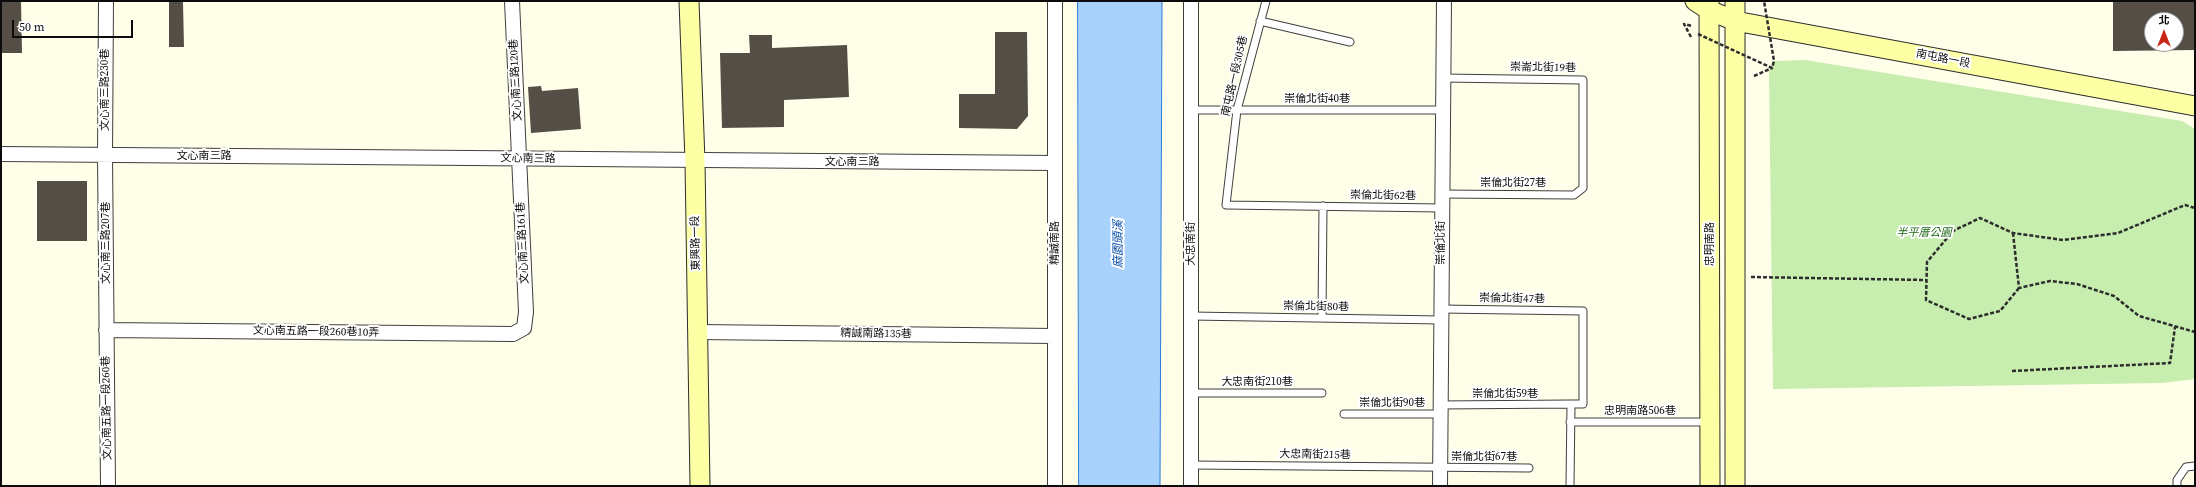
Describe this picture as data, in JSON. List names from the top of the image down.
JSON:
{
  "streets": {
    "main road": ["南屯路一段", "東興路一段", "忠明南路"],
    "street": [
      "文心南三路120巷",
      "文心南三路230巷",
      "文心南三路",
      "文心南三路207巷",
      "文心南三路161巷",
      "精誠南路",
      "崇倫北街",
      "大忠南街",
      "文心南五路一段260巷10弄",
      "精誠南路135巷",
      "文心南五路一段260巷"
    ],
    "lane": [
      "崇崙北街19巷",
      "南屯路一段305巷",
      "崇倫北街40巷",
      "崇倫北街27巷",
      "崇倫北街62巷",
      "崇倫北街47巷",
      "崇倫北街80巷",
      "大忠南街210巷",
      "崇倫北街59巷",
      "崇倫北街90巷",
      "忠明南路506巷",
      "大忠南街215巷",
      "崇倫北街67巷"
    ]
  },
  "crossings": [
    ["南屯路一段", "忠明南路"],
    ["崇崙北街19巷", "崇倫北街27巷"],
    ["崇崙北街19巷", "崇倫北街"],
    ["南屯路一段305巷", "崇倫北街40巷"],
    ["南屯路一段305巷", "崇倫北街62巷"],
    ["文心南三路120巷", "文心南三路"],
    ["文心南三路120巷", "文心南三路161巷"],
    ["文心南三路230巷", "文心南三路"],
    ["文心南三路230巷", "文心南三路207巷"],
    ["崇倫北街40巷", "崇倫北街"],
    ["崇倫北街40巷", "大忠南街"],
    ["文心南三路", "文心南三路207巷"],
    ["文心南三路", "文心南三路161巷"],
    ["文心南三路", "東興路一段"],
    ["文心南三路", "精誠南路"],
    ["崇倫北街27巷", "崇倫北街"],
    ["崇倫北街62巷", "崇倫北街"],
    ["文心南三路207巷", "文心南五路一段260巷10弄"],
    ["文心南三路207巷", "文心南五路一段260巷"],
    ["文心南三路161巷", "文心南五路一段260巷10弄"],
    ["東興路一段", "精誠南路135巷"],
    ["精誠南路", "精誠南路135巷"],
    ["崇倫北街", "崇倫北街47巷"],
    ["崇倫北街", "崇倫北街80巷"],
    ["崇倫北街", "崇倫北街59巷"],
    ["崇倫北街", "崇倫北街90巷"],
    ["崇倫北街", "大忠南街215巷"],
    ["崇倫北街", "崇倫北街67巷"],
    ["大忠南街", "崇倫北街80巷"],
    ["大忠南街", "大忠南街210巷"],
    ["大忠南街", "大忠南街215巷"],
    ["忠明南路", "忠明南路506巷"],
    ["崇倫北街47巷", "崇倫北街80巷"],
    ["崇倫北街47巷", "崇倫北街59巷"],
    ["文心南五路一段260巷10弄", "文心南五路一段260巷"],
    ["崇倫北街59巷", "崇倫北街90巷"],
    ["大忠南街215巷", "崇倫北街67巷"]
  ],
  "water": ["麻園頭溪"],
  "parks": ["半平厝公園"],
  "scale_bar": "50 m",
  "north": "top"
}
